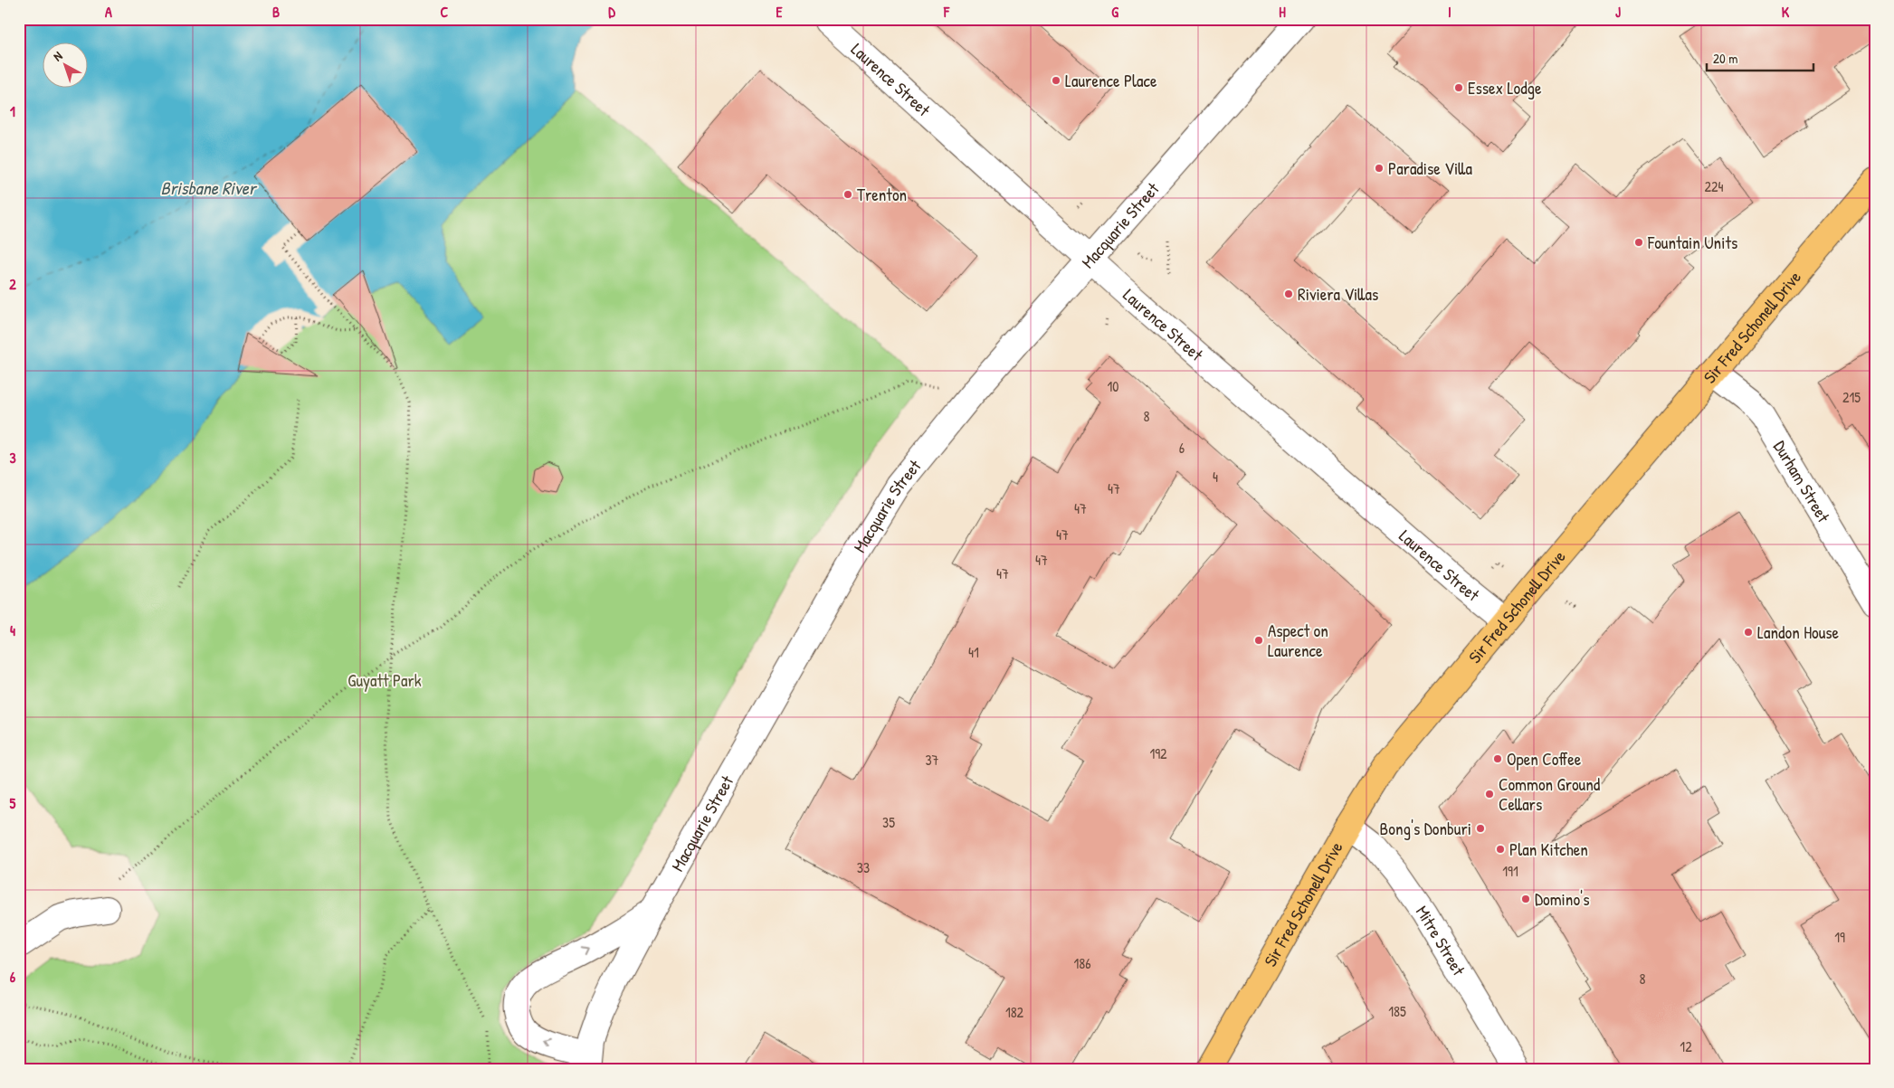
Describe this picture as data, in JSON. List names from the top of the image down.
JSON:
{
  "streets": {
    "main road": ["Sir Fred Schonell Drive"],
    "street": [
      "Laurence Street",
      "Macquarie Street",
      "Durham Street",
      "Mitre Street"
    ]
  },
  "crossings": [
    ["Laurence Street", "Macquarie Street"],
    ["Laurence Street", "Sir Fred Schonell Drive"],
    ["Sir Fred Schonell Drive", "Durham Street"],
    ["Sir Fred Schonell Drive", "Mitre Street"]
  ],
  "water": ["Brisbane River"],
  "parks": ["Guyatt Park"],
  "places": [
    "Laurence Place",
    "Essex Lodge",
    "Paradise Villa",
    "Trenton",
    "Fountain Units",
    "Riviera Villas",
    "Landon House",
    "Aspect on Laurence",
    "Open Coffee",
    "Common Ground Cellars",
    "Bong's Donburi",
    "Plan Kitchen",
    "Domino's"
  ],
  "house_numbers": [
    "224",
    "10",
    "215",
    "8",
    "6",
    "4",
    "47",
    "47",
    "47",
    "47",
    "47",
    "41",
    "192",
    "37",
    "35",
    "33",
    "191",
    "19",
    "186",
    "8",
    "185",
    "182",
    "12"
  ],
  "scale_bar": "20 m",
  "north": "top left",
  "grid": {
    "columns": [
      "A",
      "B",
      "C",
      "D",
      "E",
      "F",
      "G",
      "H",
      "I",
      "J",
      "K"
    ],
    "rows": [
      "1",
      "2",
      "3",
      "4",
      "5",
      "6"
    ]
  }
}
